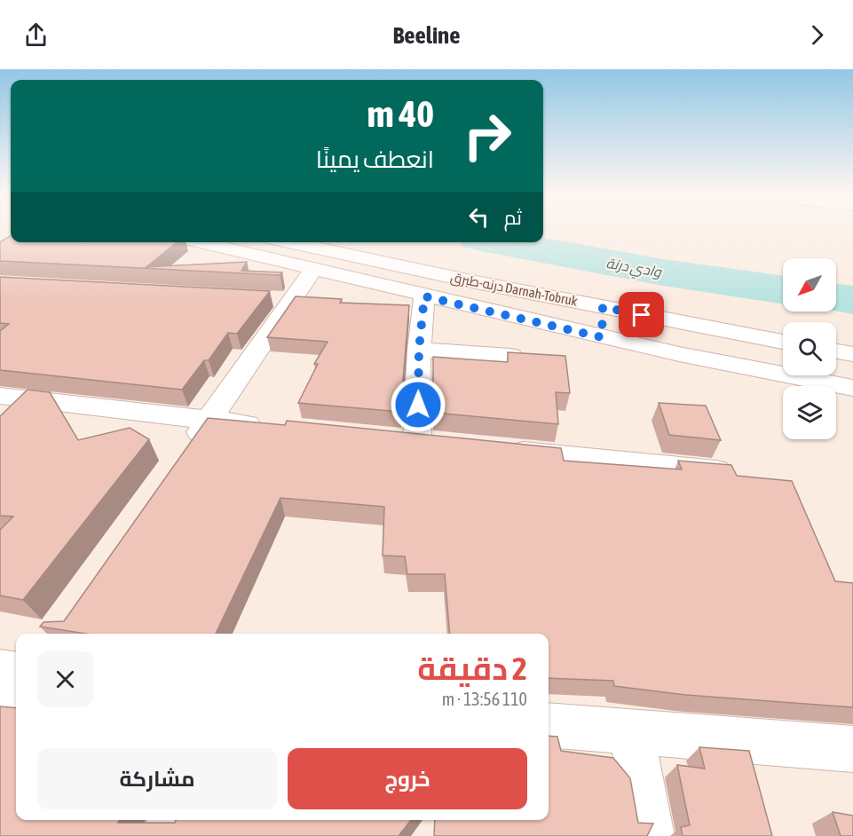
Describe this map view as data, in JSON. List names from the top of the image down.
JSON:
{
  "streets": {
    "street": ["درنه-طبرق Darnah-Tobruk"]
  },
  "water": ["وادي درنة"],
  "north": "bottom left",
  "page": {
    "header": "Beeline",
    "turn": ["40 m", "انعطف يمينًا"],
    "then": "ثم",
    "heading": ["2 دقيقة", "110 m · 13:56"],
    "buttons": ["خروج", "مشاركة"]
  }
}
